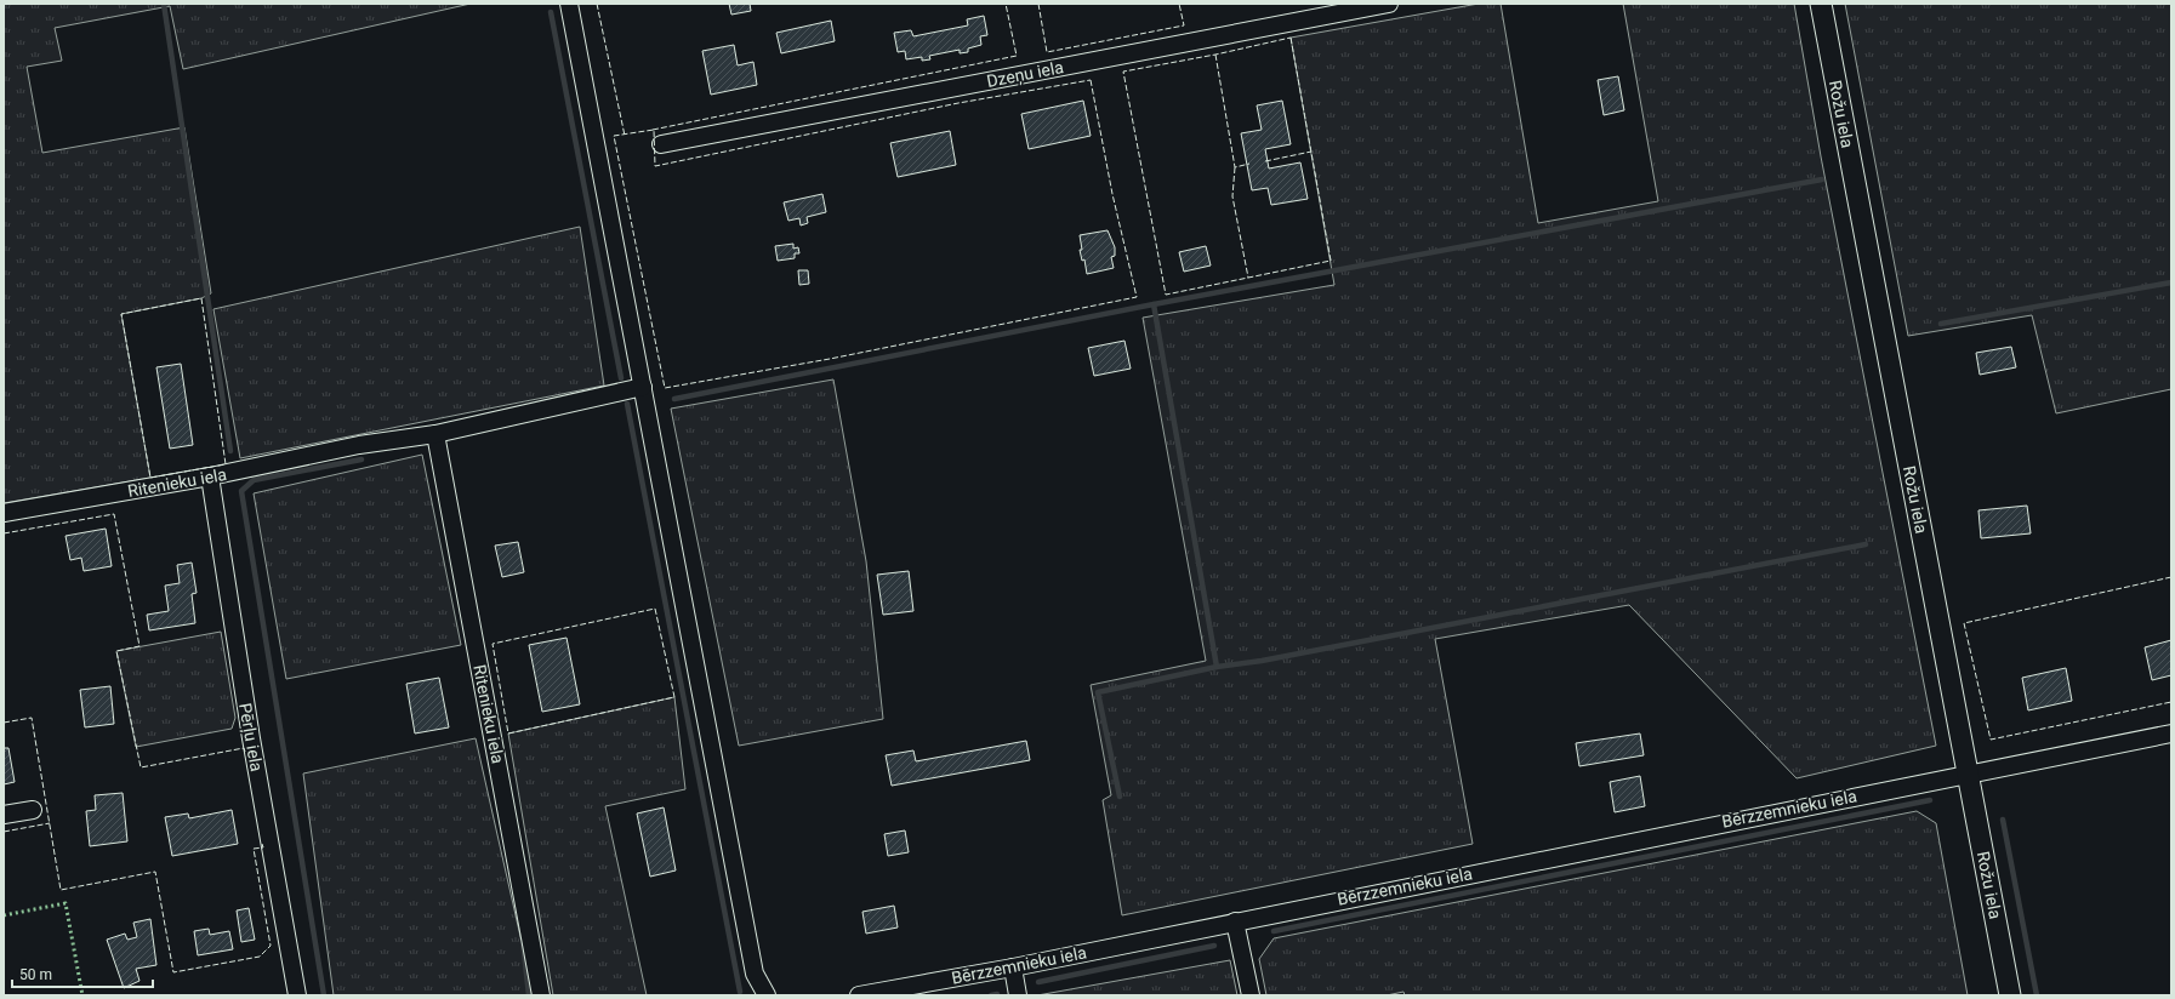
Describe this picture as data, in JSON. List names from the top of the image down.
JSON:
{
  "streets": {
    "street": [
      "Dzeņu iela",
      "Rožu iela",
      "Ritenieku iela",
      "Pērļu iela",
      "Bērzzemnieku iela"
    ]
  },
  "crossings": [
    ["Rožu iela", "Bērzzemnieku iela"],
    ["Ritenieku iela", "Pērļu iela"]
  ],
  "scale_bar": "50 m"
}
